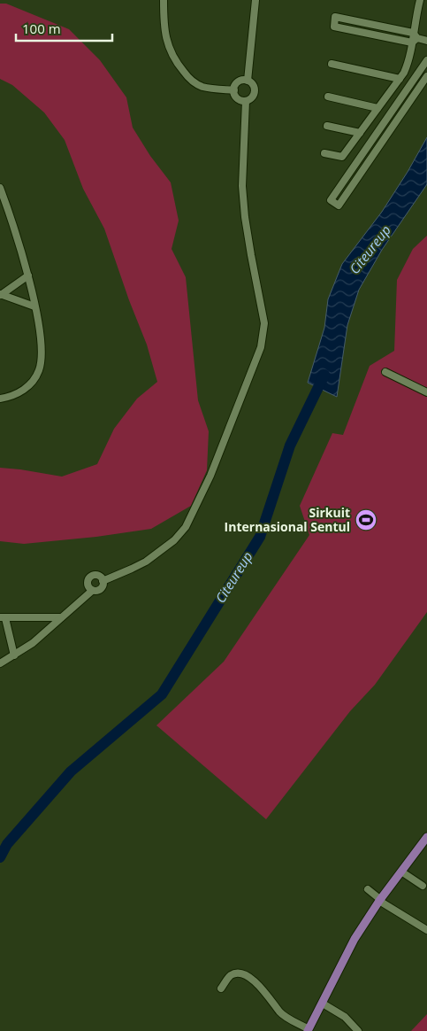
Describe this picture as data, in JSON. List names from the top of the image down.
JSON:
{
  "water": ["Citeureup"],
  "places": {
    "sports": ["Sirkuit Internasional Sentul"]
  },
  "scale_bar": "100 m"
}
